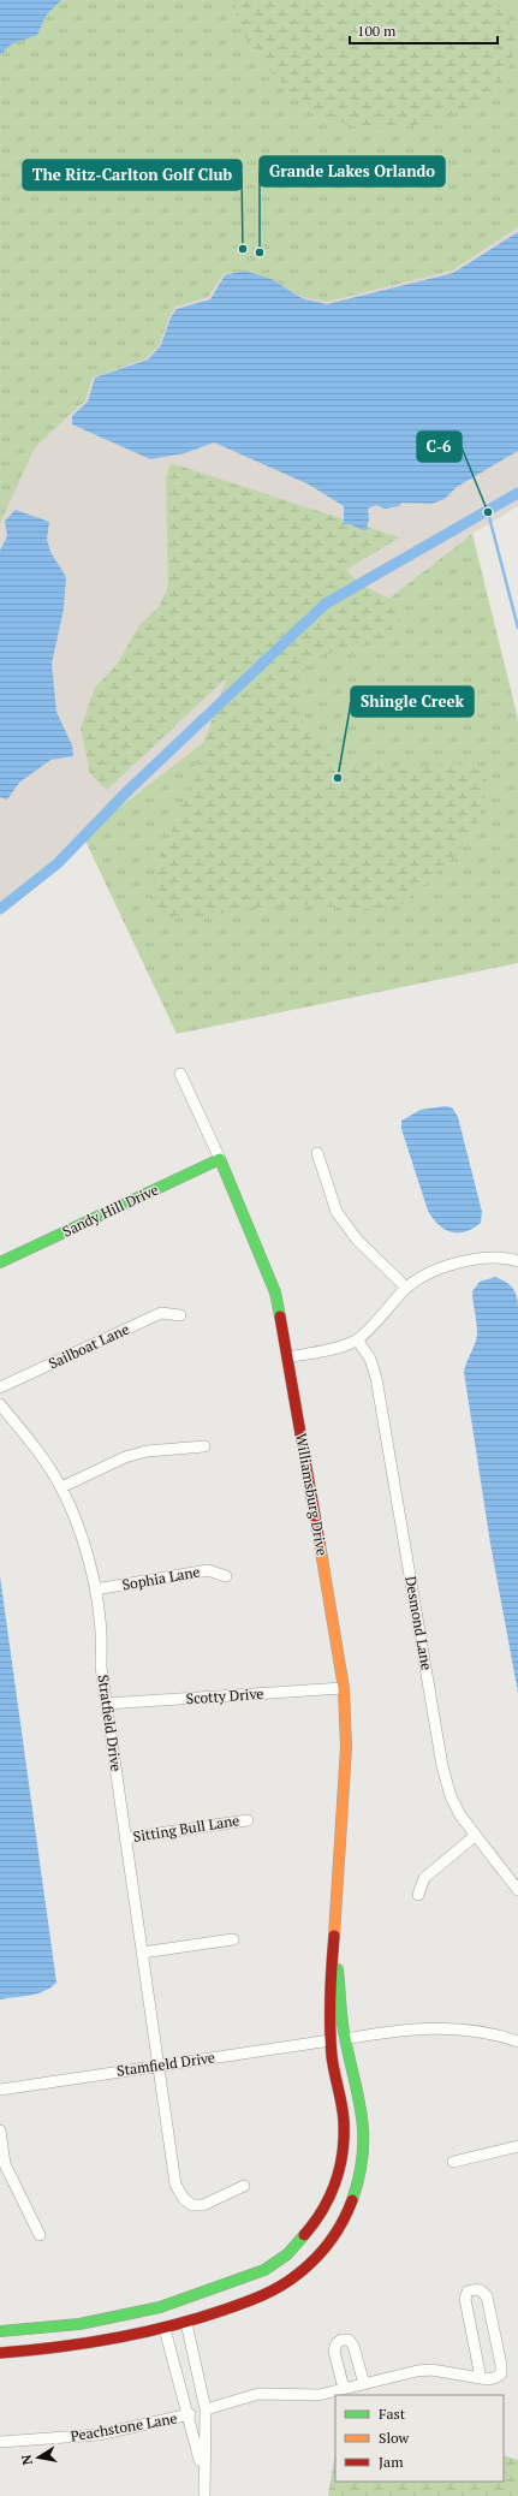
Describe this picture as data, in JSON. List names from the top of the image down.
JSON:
{
  "streets": {
    "street": [
      "Sandy Hill Drive",
      "Sailboat Lane",
      "Williamsburg Drive",
      "Sophia Lane",
      "Desmond Lane",
      "Scotty Drive",
      "Stratfield Drive",
      "Sitting Bull Lane",
      "Stamfield Drive",
      "Peachstone Lane"
    ]
  },
  "crossings": [
    ["Sandy Hill Drive", "Williamsburg Drive"],
    ["Williamsburg Drive", "Scotty Drive"],
    ["Williamsburg Drive", "Stamfield Drive"],
    ["Sophia Lane", "Stratfield Drive"],
    ["Scotty Drive", "Stratfield Drive"],
    ["Stratfield Drive", "Sitting Bull Lane"],
    ["Stratfield Drive", "Stamfield Drive"]
  ],
  "places": [
    "The Ritz-Carlton Golf Club",
    "Grande Lakes Orlando",
    "C-6",
    "Shingle Creek"
  ],
  "legend": ["Fast", "Slow", "Jam"],
  "scale_bar": "100 m",
  "north": "left"
}
